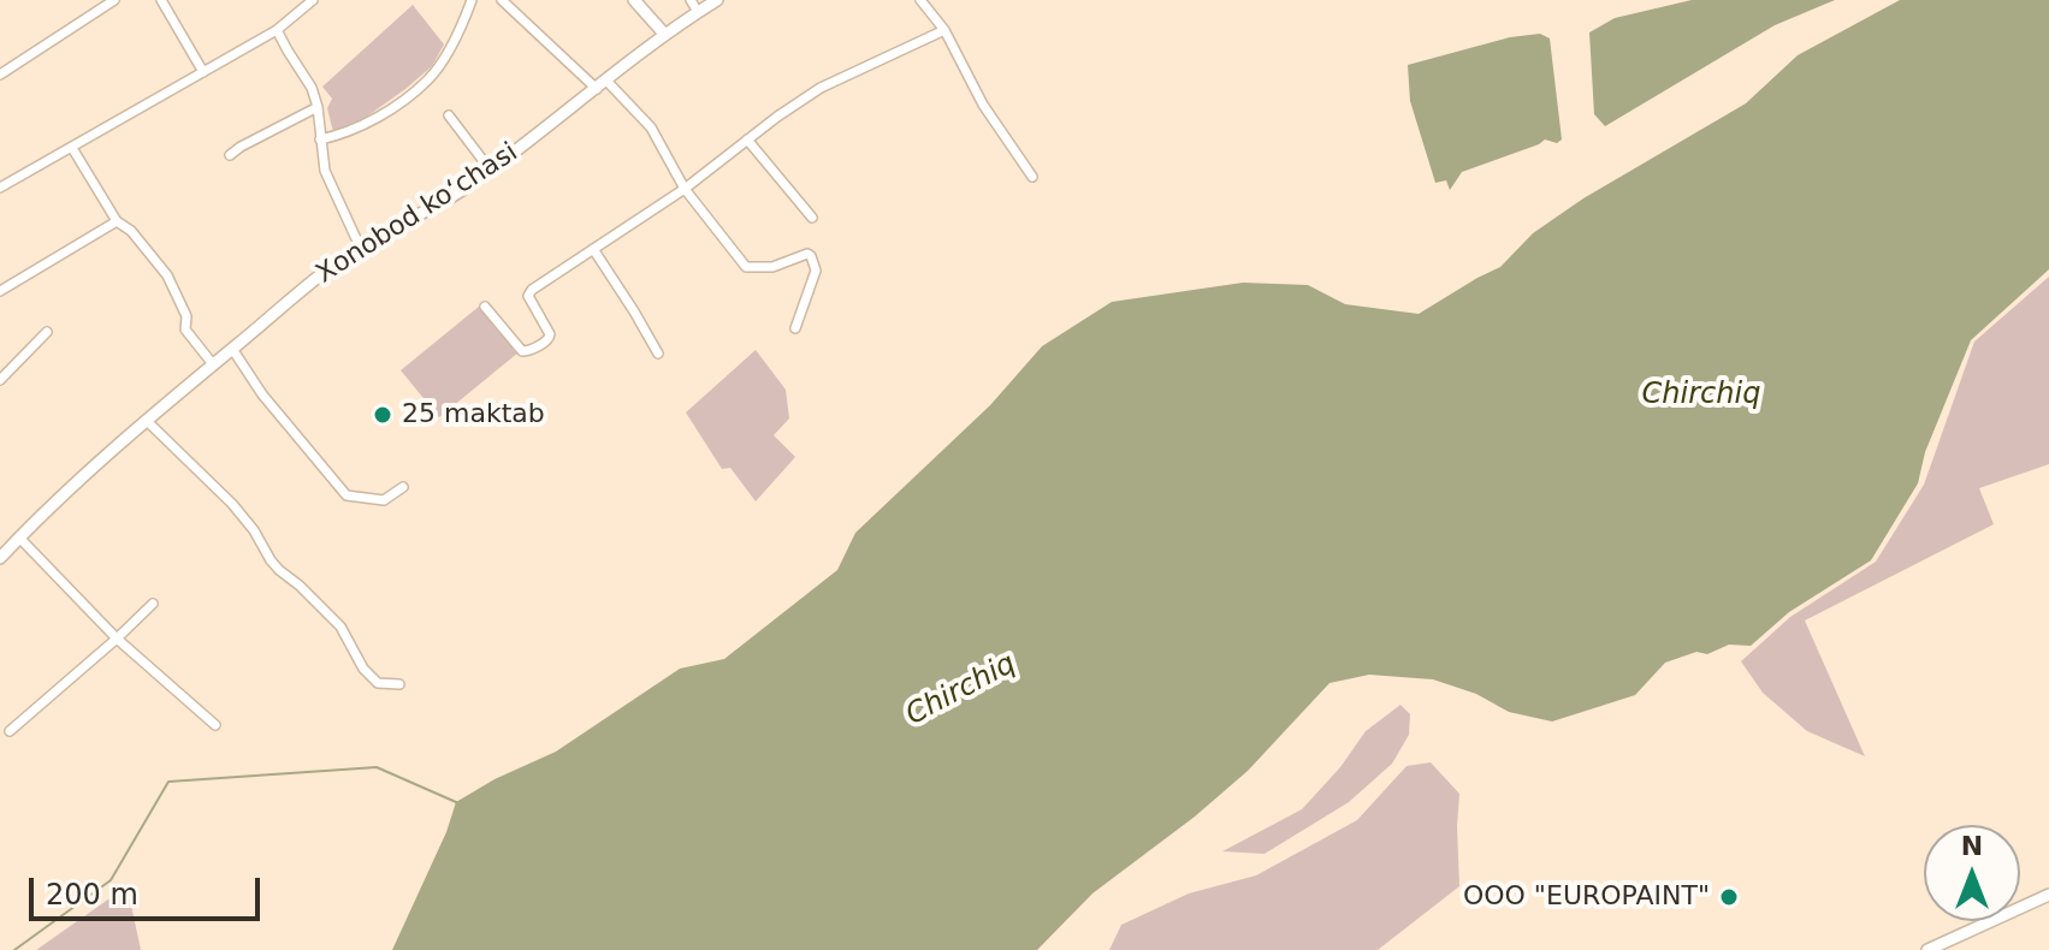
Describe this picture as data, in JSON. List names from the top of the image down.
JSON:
{
  "streets": {
    "main road": ["Xonobod koʻchasi"]
  },
  "water": ["Chirchiq"],
  "places": ["25 maktab", "OOO \"EUROPAINT\""],
  "scale_bar": "200 m",
  "north": "top"
}
